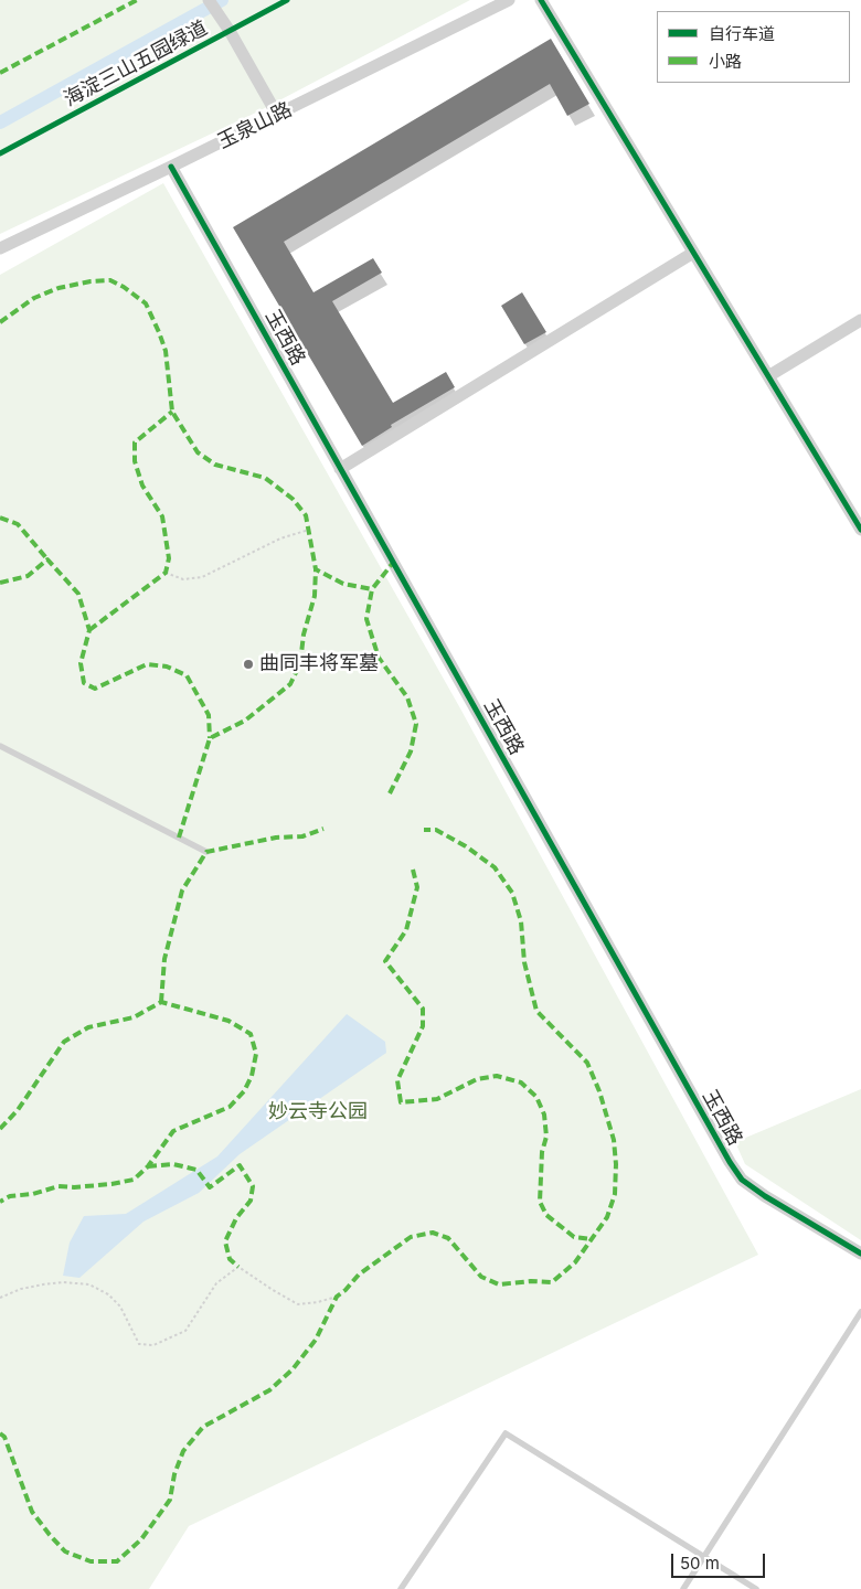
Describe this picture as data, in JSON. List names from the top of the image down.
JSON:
{
  "streets": {
    "street": ["玉泉山路", "玉西路"],
    "cycle path": ["海淀三山五园绿道"]
  },
  "crossings": [
    ["玉泉山路", "玉西路"]
  ],
  "parks": ["妙云寺公园"],
  "places": ["曲同丰将军墓"],
  "legend": ["自行车道", "小路"],
  "scale_bar": "50 m"
}
